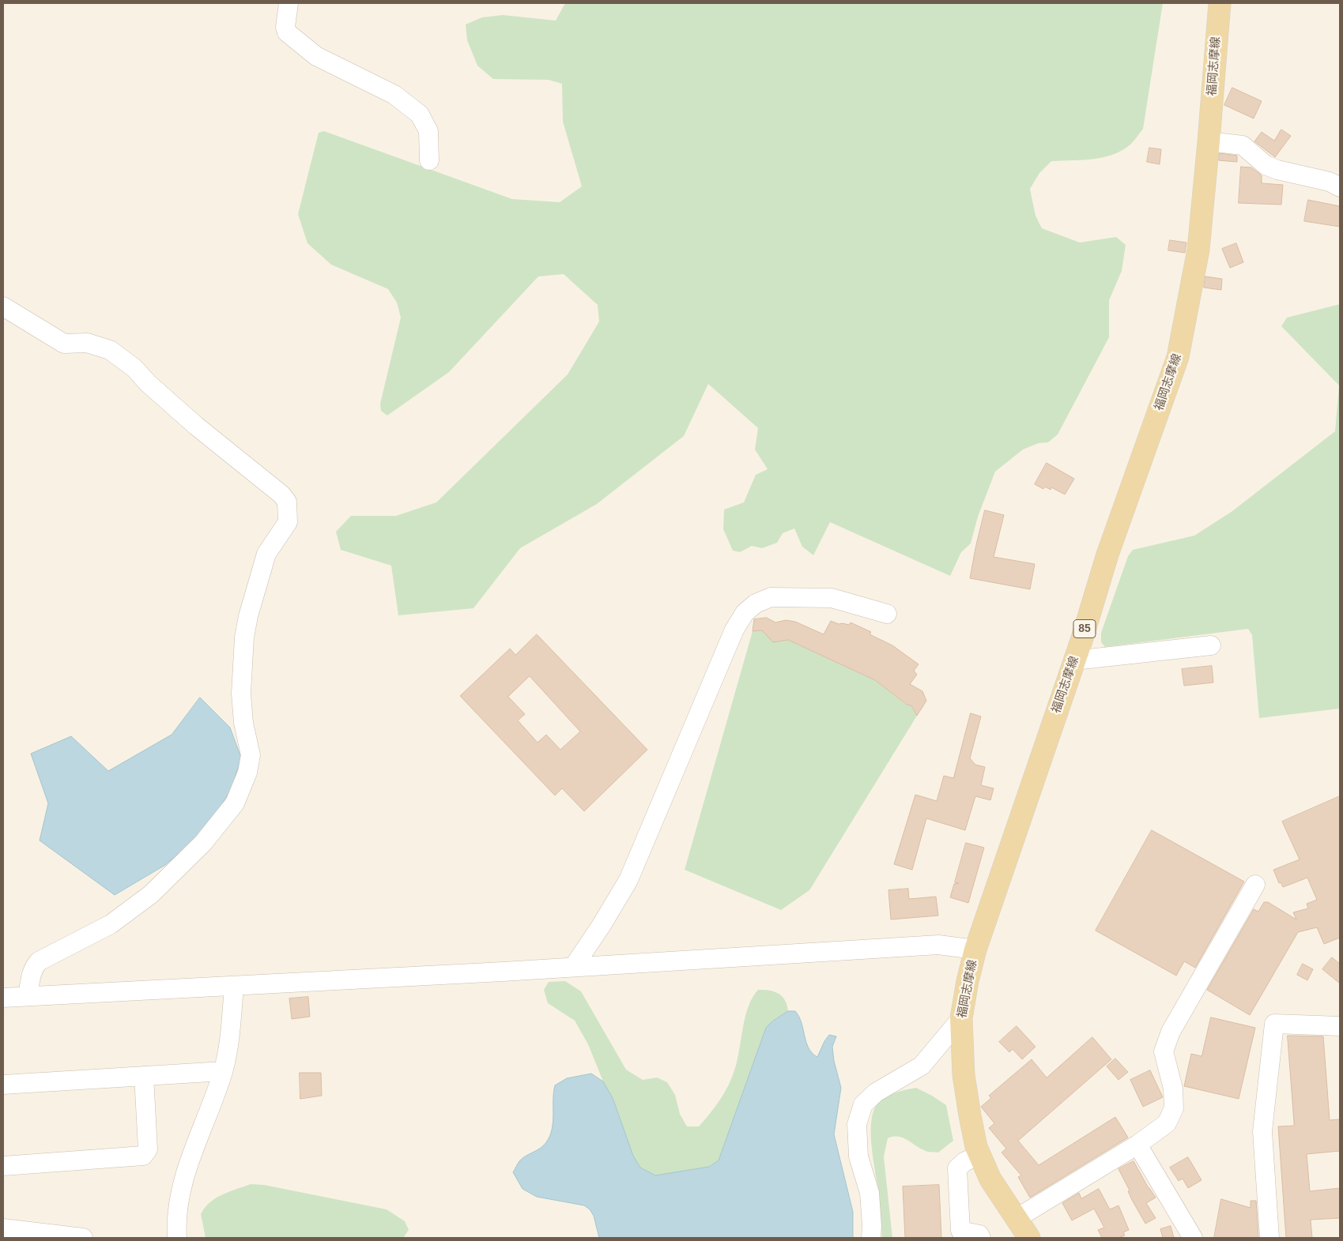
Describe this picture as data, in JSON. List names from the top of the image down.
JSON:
{
  "streets": {
    "main road": ["福岡志摩線", "85"]
  }
}
